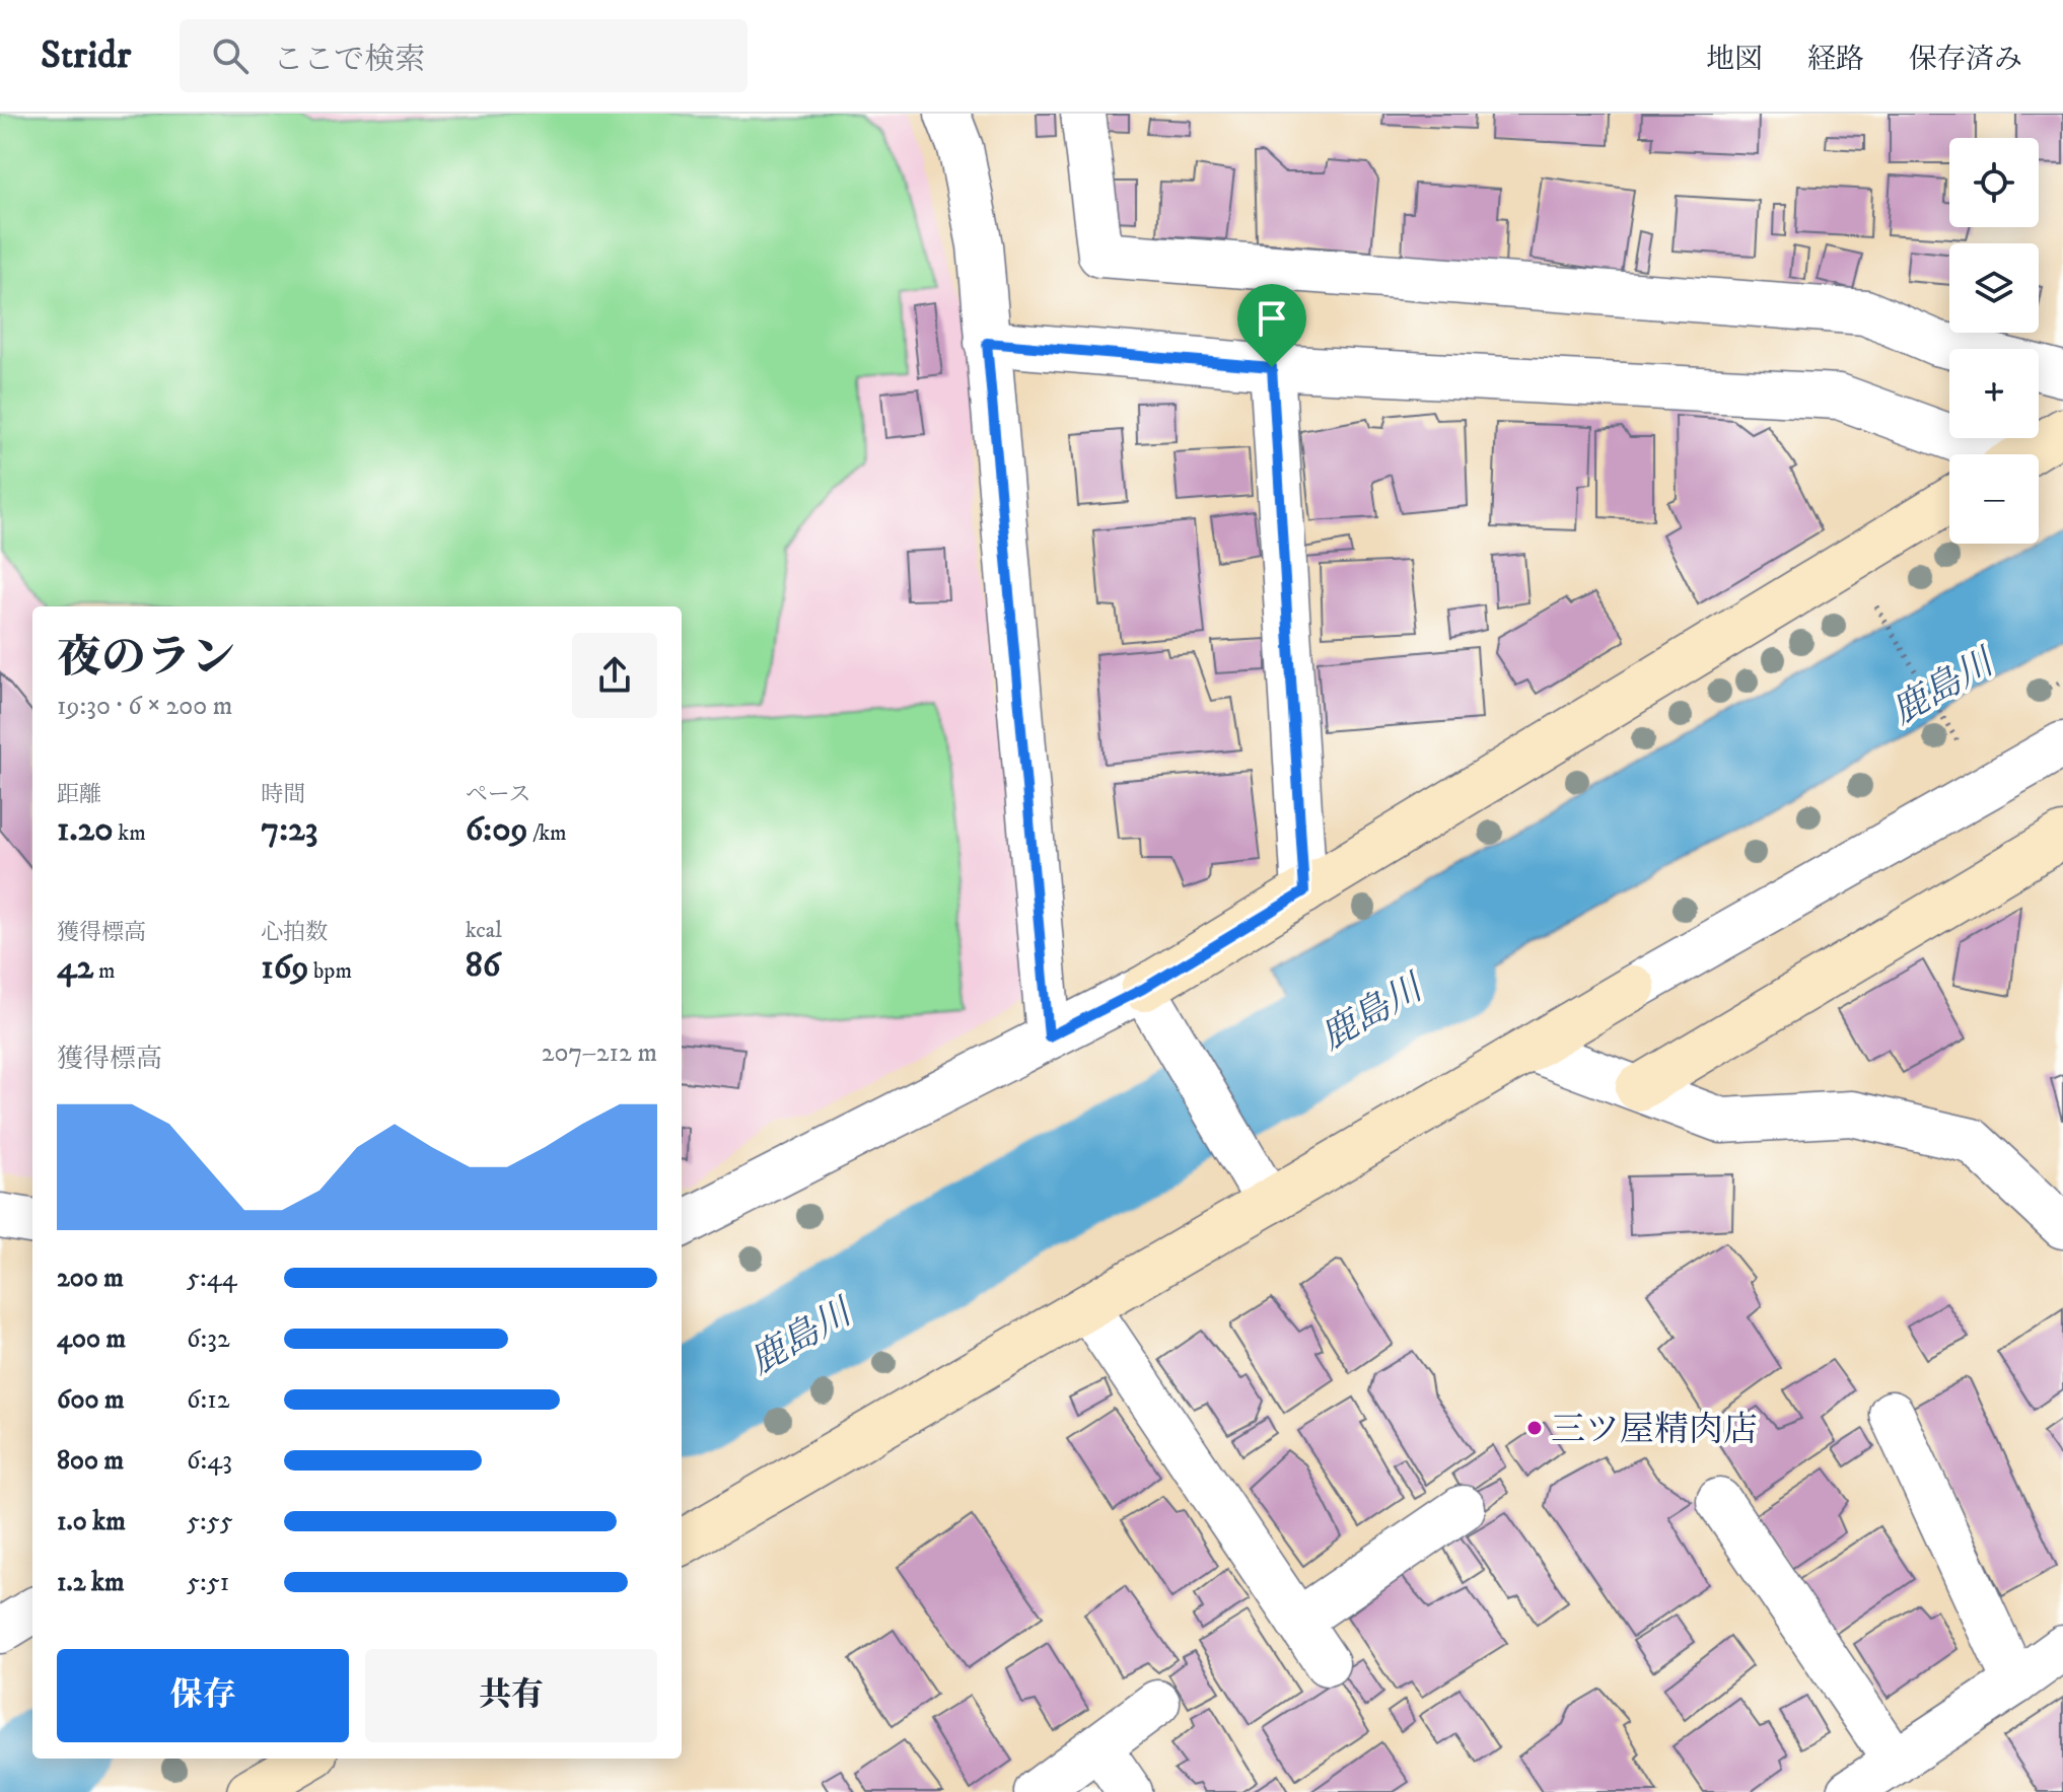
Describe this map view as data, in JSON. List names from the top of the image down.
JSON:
{
  "water": ["鹿島川"],
  "places": ["三ツ屋精肉店"],
  "page": {
    "header": "Stridr",
    "search": "ここで検索",
    "nav": ["地図", "経路", "保存済み"],
    "map_buttons": ["+", "−"],
    "heading": ["夜のラン", "19:30 · 6 × 200 m"],
    "stats": [
      ["距離", "1.20 km"],
      ["時間", "7:23"],
      ["ペース", "6:09 /km"],
      ["獲得標高", "42 m"],
      ["心拍数", "169 bpm"],
      ["kcal", "86"]
    ],
    "chart": ["獲得標高", "207–212 m"],
    "list": [
      {
        "name": "200 m",
        "note": "5:44"
      },
      {
        "name": "400 m",
        "note": "6:32"
      },
      {
        "name": "600 m",
        "note": "6:12"
      },
      {
        "name": "800 m",
        "note": "6:43"
      },
      {
        "name": "1.0 km",
        "note": "5:55"
      },
      {
        "name": "1.2 km",
        "note": "5:51"
      }
    ],
    "buttons": ["保存", "共有"]
  }
}
